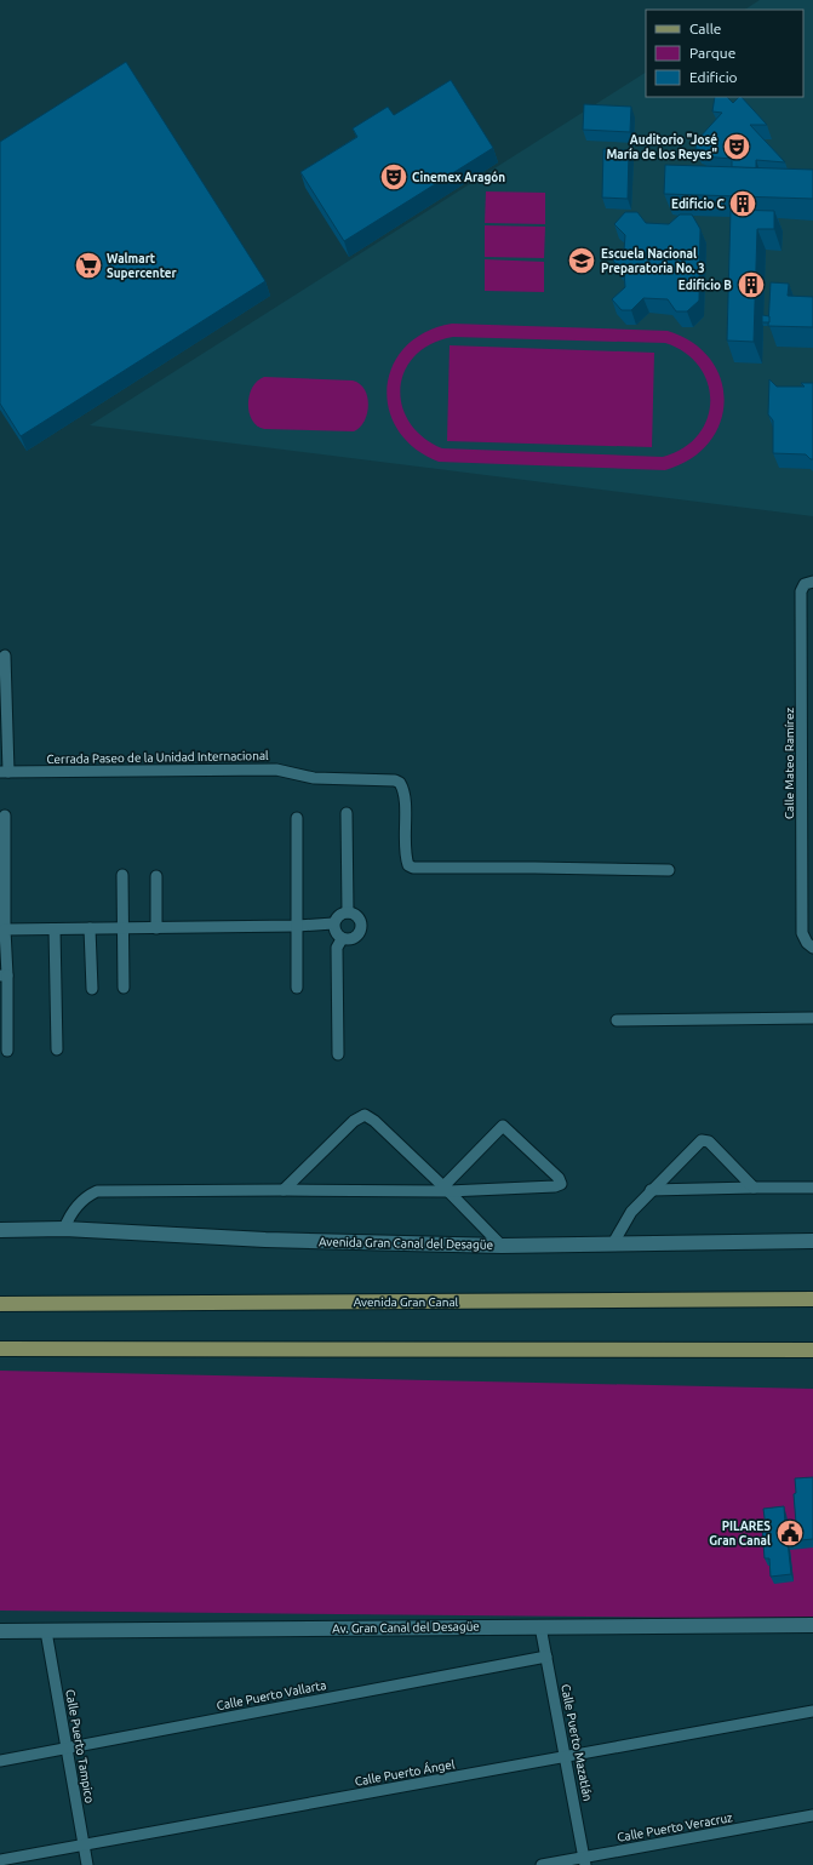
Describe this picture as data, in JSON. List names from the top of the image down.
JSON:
{
  "streets": {
    "main road": ["Avenida Gran Canal"],
    "street": [
      "Cerrada Paseo de la Unidad Internacional",
      "Calle Mateo Ramírez",
      "Avenida Gran Canal del Desagüe",
      "Av. Gran Canal del Desagüe",
      "Calle Puerto Vallarta",
      "Calle Puerto Mazatlán",
      "Calle Puerto Tampico",
      "Calle Puerto Ángel",
      "Calle Puerto Veracruz"
    ]
  },
  "crossings": [
    ["Av. Gran Canal del Desagüe", "Calle Puerto Mazatlán"],
    ["Av. Gran Canal del Desagüe", "Calle Puerto Tampico"],
    ["Calle Puerto Vallarta", "Calle Puerto Mazatlán"],
    ["Calle Puerto Vallarta", "Calle Puerto Tampico"],
    ["Calle Puerto Mazatlán", "Calle Puerto Ángel"],
    ["Calle Puerto Mazatlán", "Calle Puerto Veracruz"],
    ["Calle Puerto Tampico", "Calle Puerto Ángel"]
  ],
  "places": {
    "theatre": ["Auditorio \"José María de los Reyes\"", "Cinemex Aragón"],
    "building": ["Edificio C", "Edificio B"],
    "school or university": ["Escuela Nacional Preparatoria No. 3"],
    "supermarket": ["Walmart Supercenter"],
    "public building": ["PILARES Gran Canal"]
  },
  "legend": ["Calle", "Parque", "Edificio"]
}
